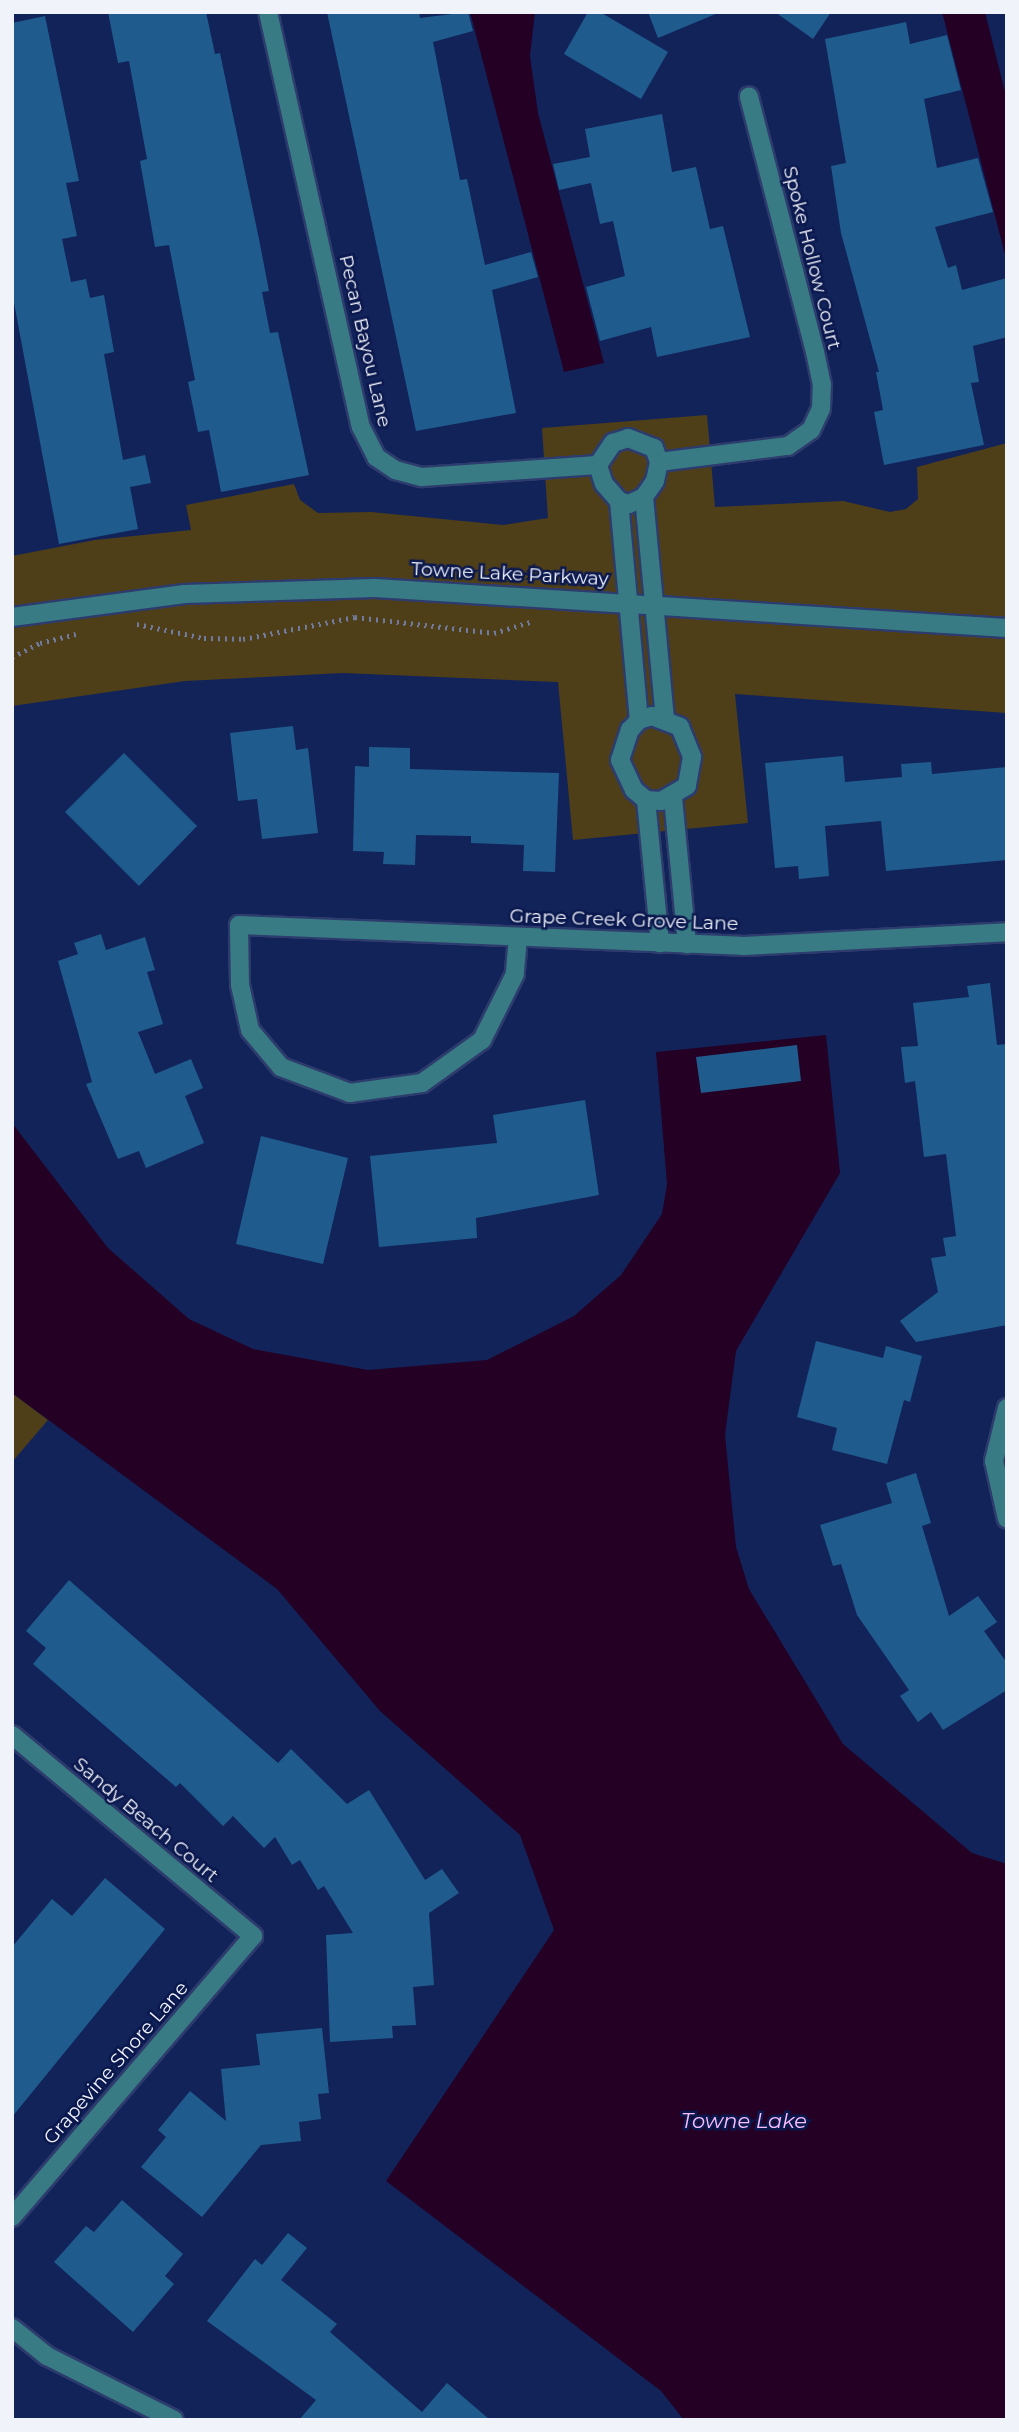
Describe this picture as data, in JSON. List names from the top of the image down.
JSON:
{
  "streets": {
    "street": [
      "Spoke Hollow Court",
      "Pecan Bayou Lane",
      "Towne Lake Parkway",
      "Grape Creek Grove Lane",
      "Sandy Beach Court",
      "Grapevine Shore Lane"
    ]
  },
  "crossings": [
    ["Spoke Hollow Court", "Pecan Bayou Lane"],
    ["Sandy Beach Court", "Grapevine Shore Lane"]
  ],
  "water": ["Towne Lake"]
}
